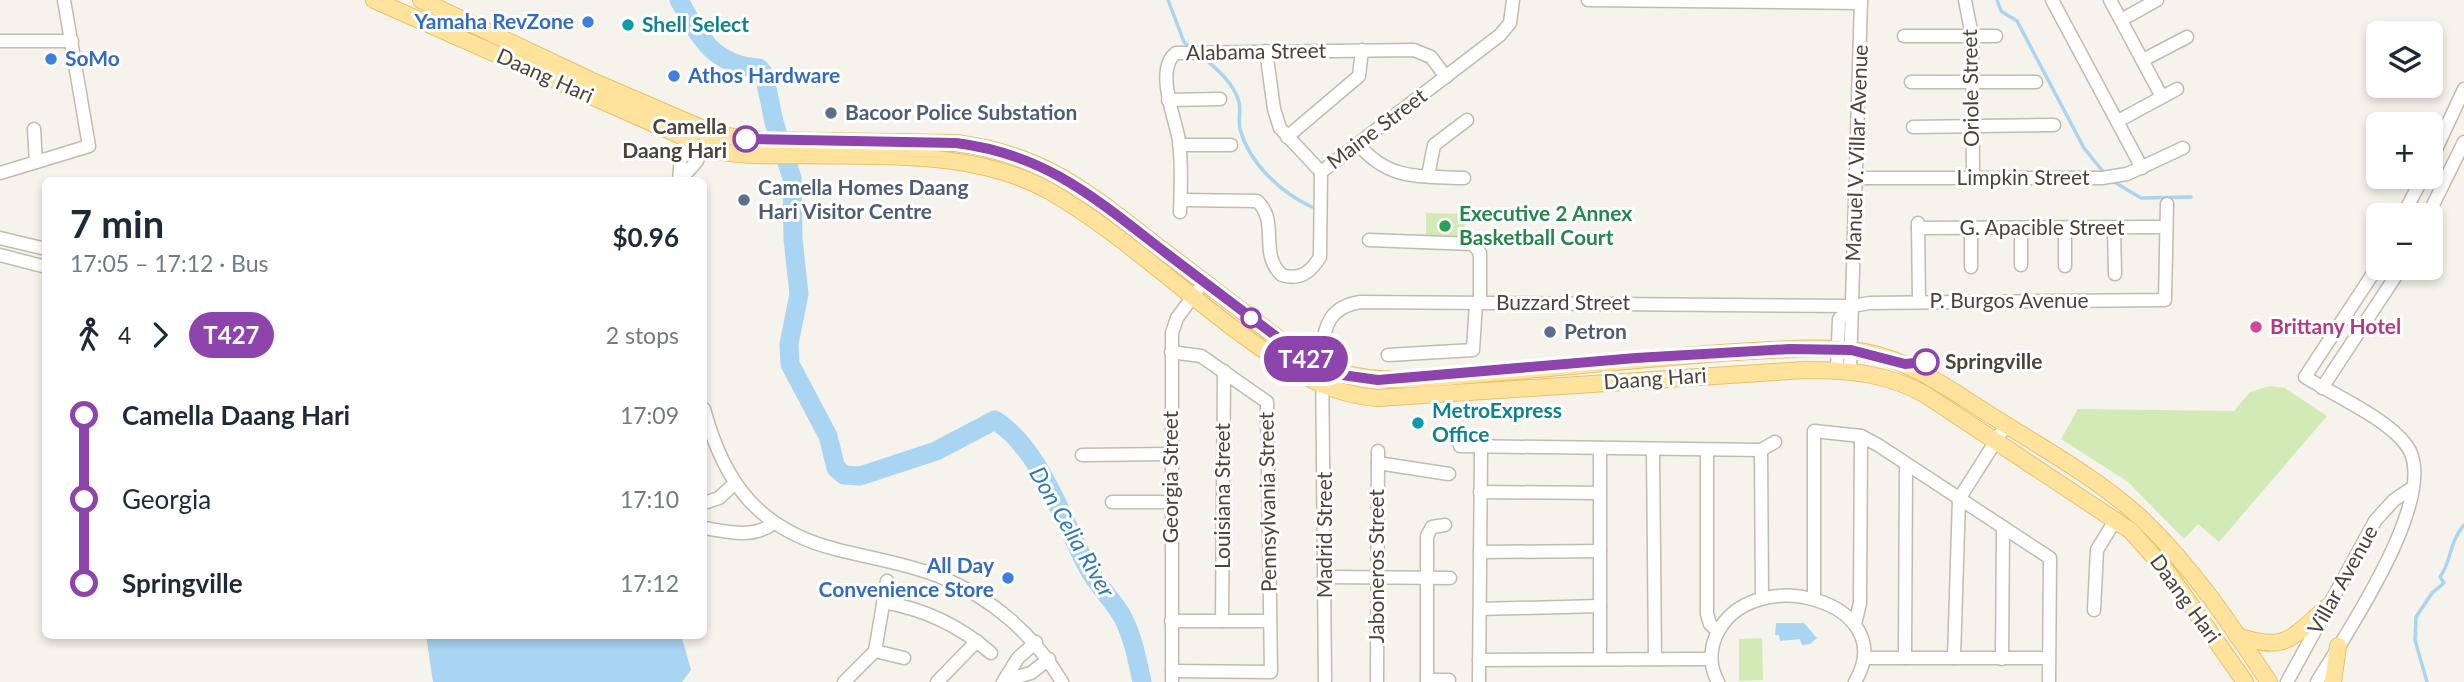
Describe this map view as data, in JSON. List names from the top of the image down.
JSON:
{
  "streets": {
    "main road": ["Daang Hari"],
    "street": [
      "Alabama Street",
      "Oriole Street",
      "Maine Street",
      "Manuel V. Villar Avenue",
      "Limpkin Street",
      "G. Apacible Street",
      "P. Burgos Avenue",
      "Buzzard Street",
      "Georgia Street",
      "Louisiana Street",
      "Pennsylvania Street",
      "Madrid Street",
      "Jaboneros Street",
      "Villar Avenue"
    ]
  },
  "crossings": [
    ["Alabama Street", "Maine Street"],
    ["Daang Hari", "Manuel V. Villar Avenue"],
    ["Daang Hari", "Buzzard Street"],
    ["Daang Hari", "Georgia Street"],
    ["Daang Hari", "Madrid Street"],
    ["Oriole Street", "Limpkin Street"],
    ["Manuel V. Villar Avenue", "Limpkin Street"],
    ["Manuel V. Villar Avenue", "P. Burgos Avenue"],
    ["Manuel V. Villar Avenue", "Buzzard Street"],
    ["G. Apacible Street", "P. Burgos Avenue"],
    ["P. Burgos Avenue", "Buzzard Street"],
    ["Buzzard Street", "Madrid Street"],
    ["Georgia Street", "Pennsylvania Street"],
    ["Louisiana Street", "Pennsylvania Street"]
  ],
  "water": ["Don Celia River"],
  "places": [
    "Yamaha RevZone",
    "Shell Select",
    "SoMo",
    "Athos Hardware",
    "Bacoor Police Substation",
    "Camella Daang Hari",
    "Camella Homes Daang Hari Visitor Centre",
    "Executive 2 Annex Basketball Court",
    "Brittany Hotel",
    "Petron",
    "Springville",
    "MetroExpress Office",
    "All Day Convenience Store"
  ],
  "lines": ["bus line T427"],
  "page": {
    "on_map": "T427",
    "map_buttons": ["+", "−"],
    "heading": ["7 min", "17:05 – 17:12 · Bus", "$0.96"],
    "legs": ["4", "T427", "2 stops"],
    "list": [
      {
        "name": "Camella Daang Hari",
        "value": "17:09"
      },
      {
        "name": "Georgia",
        "value": "17:10"
      },
      {
        "name": "Springville",
        "value": "17:12"
      }
    ]
  }
}
